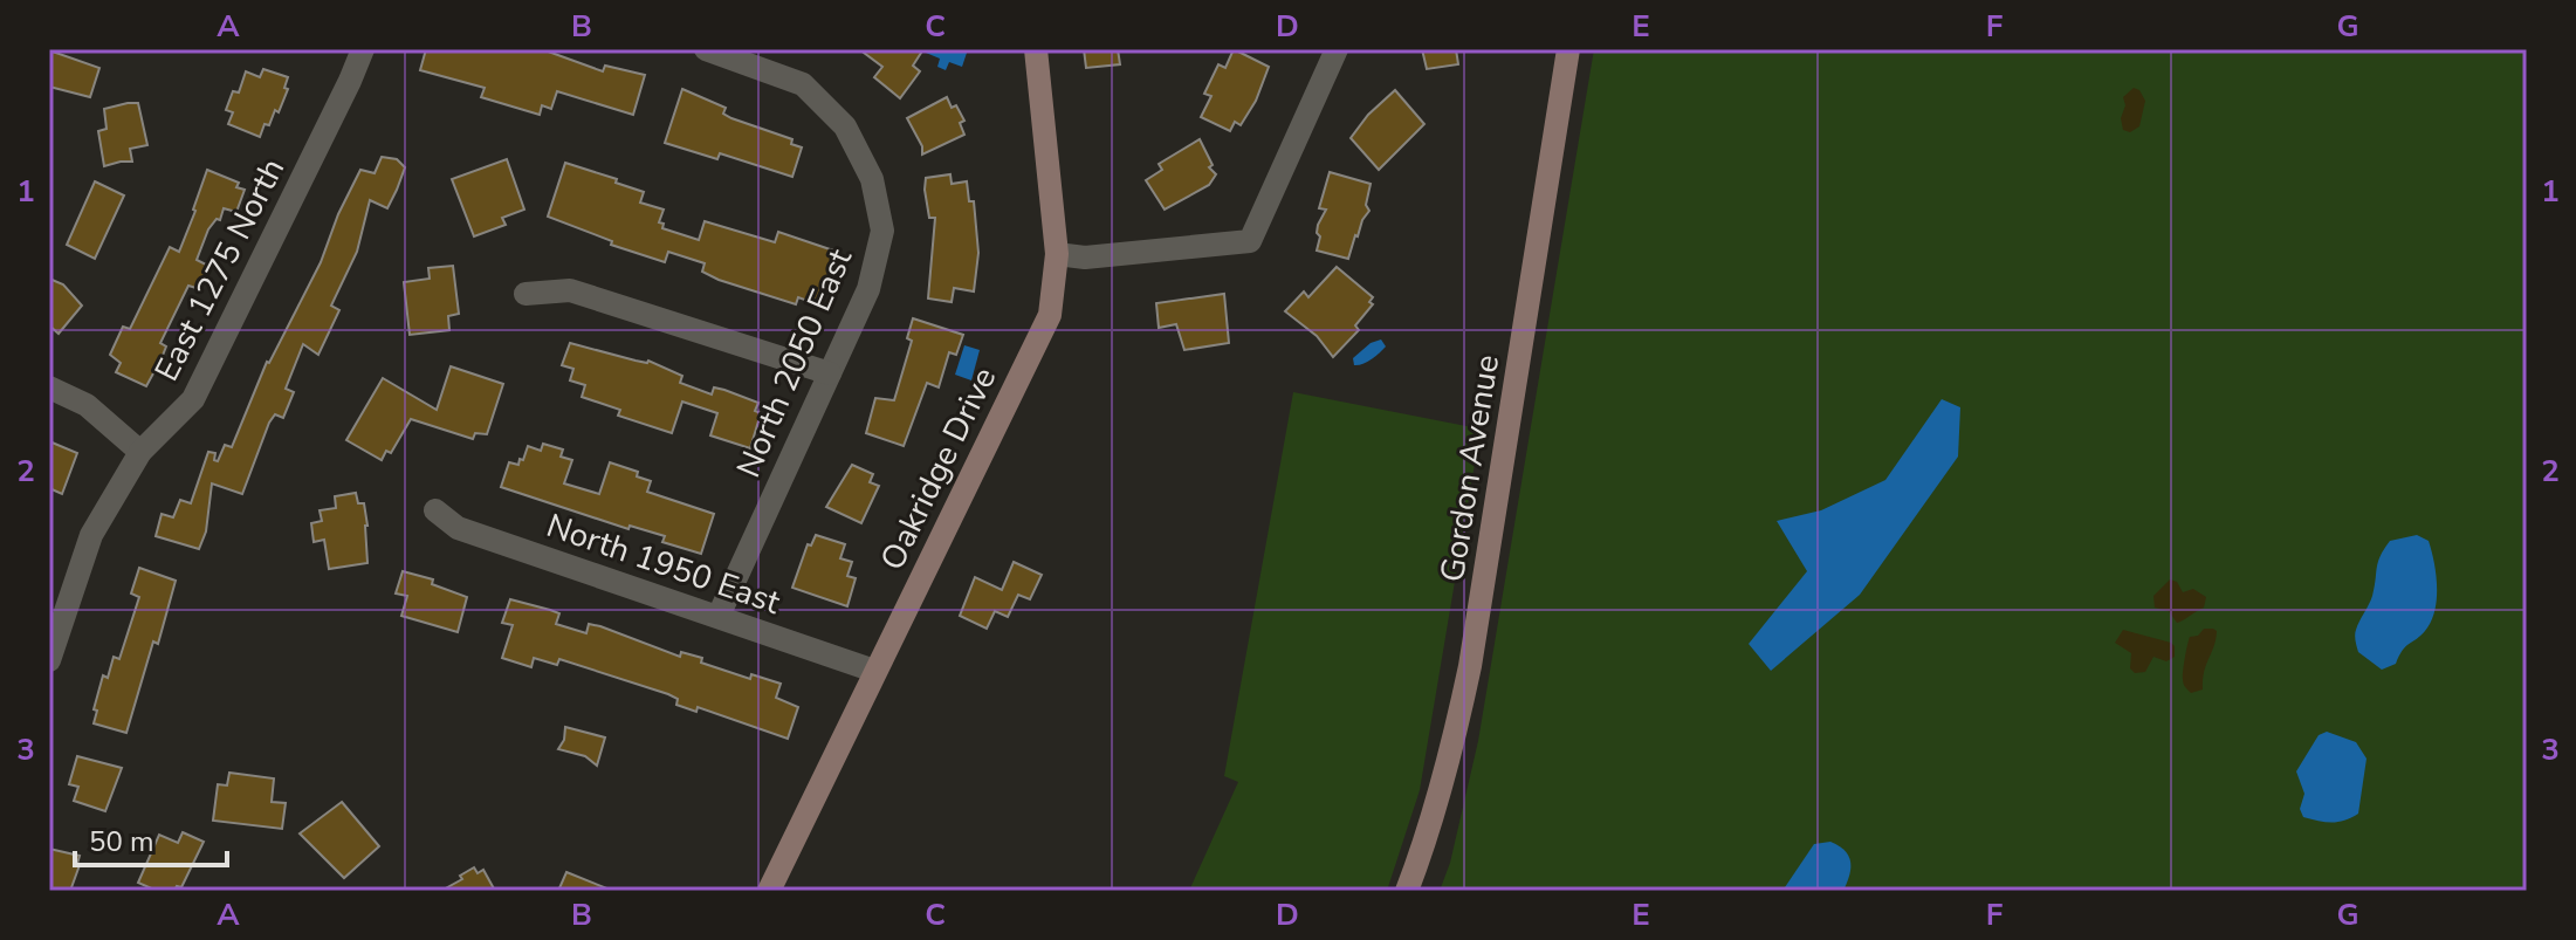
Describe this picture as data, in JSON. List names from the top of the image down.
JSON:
{
  "streets": {
    "street": [
      "East 1275 North",
      "North 2050 East",
      "Oakridge Drive",
      "Gordon Avenue",
      "North 1950 East"
    ]
  },
  "crossings": [
    ["North 2050 East", "North 1950 East"],
    ["Oakridge Drive", "North 1950 East"]
  ],
  "scale_bar": "50 m",
  "grid": {
    "columns": [
      "A",
      "B",
      "C",
      "D",
      "E",
      "F",
      "G"
    ],
    "rows": ["1", "2", "3"]
  }
}
